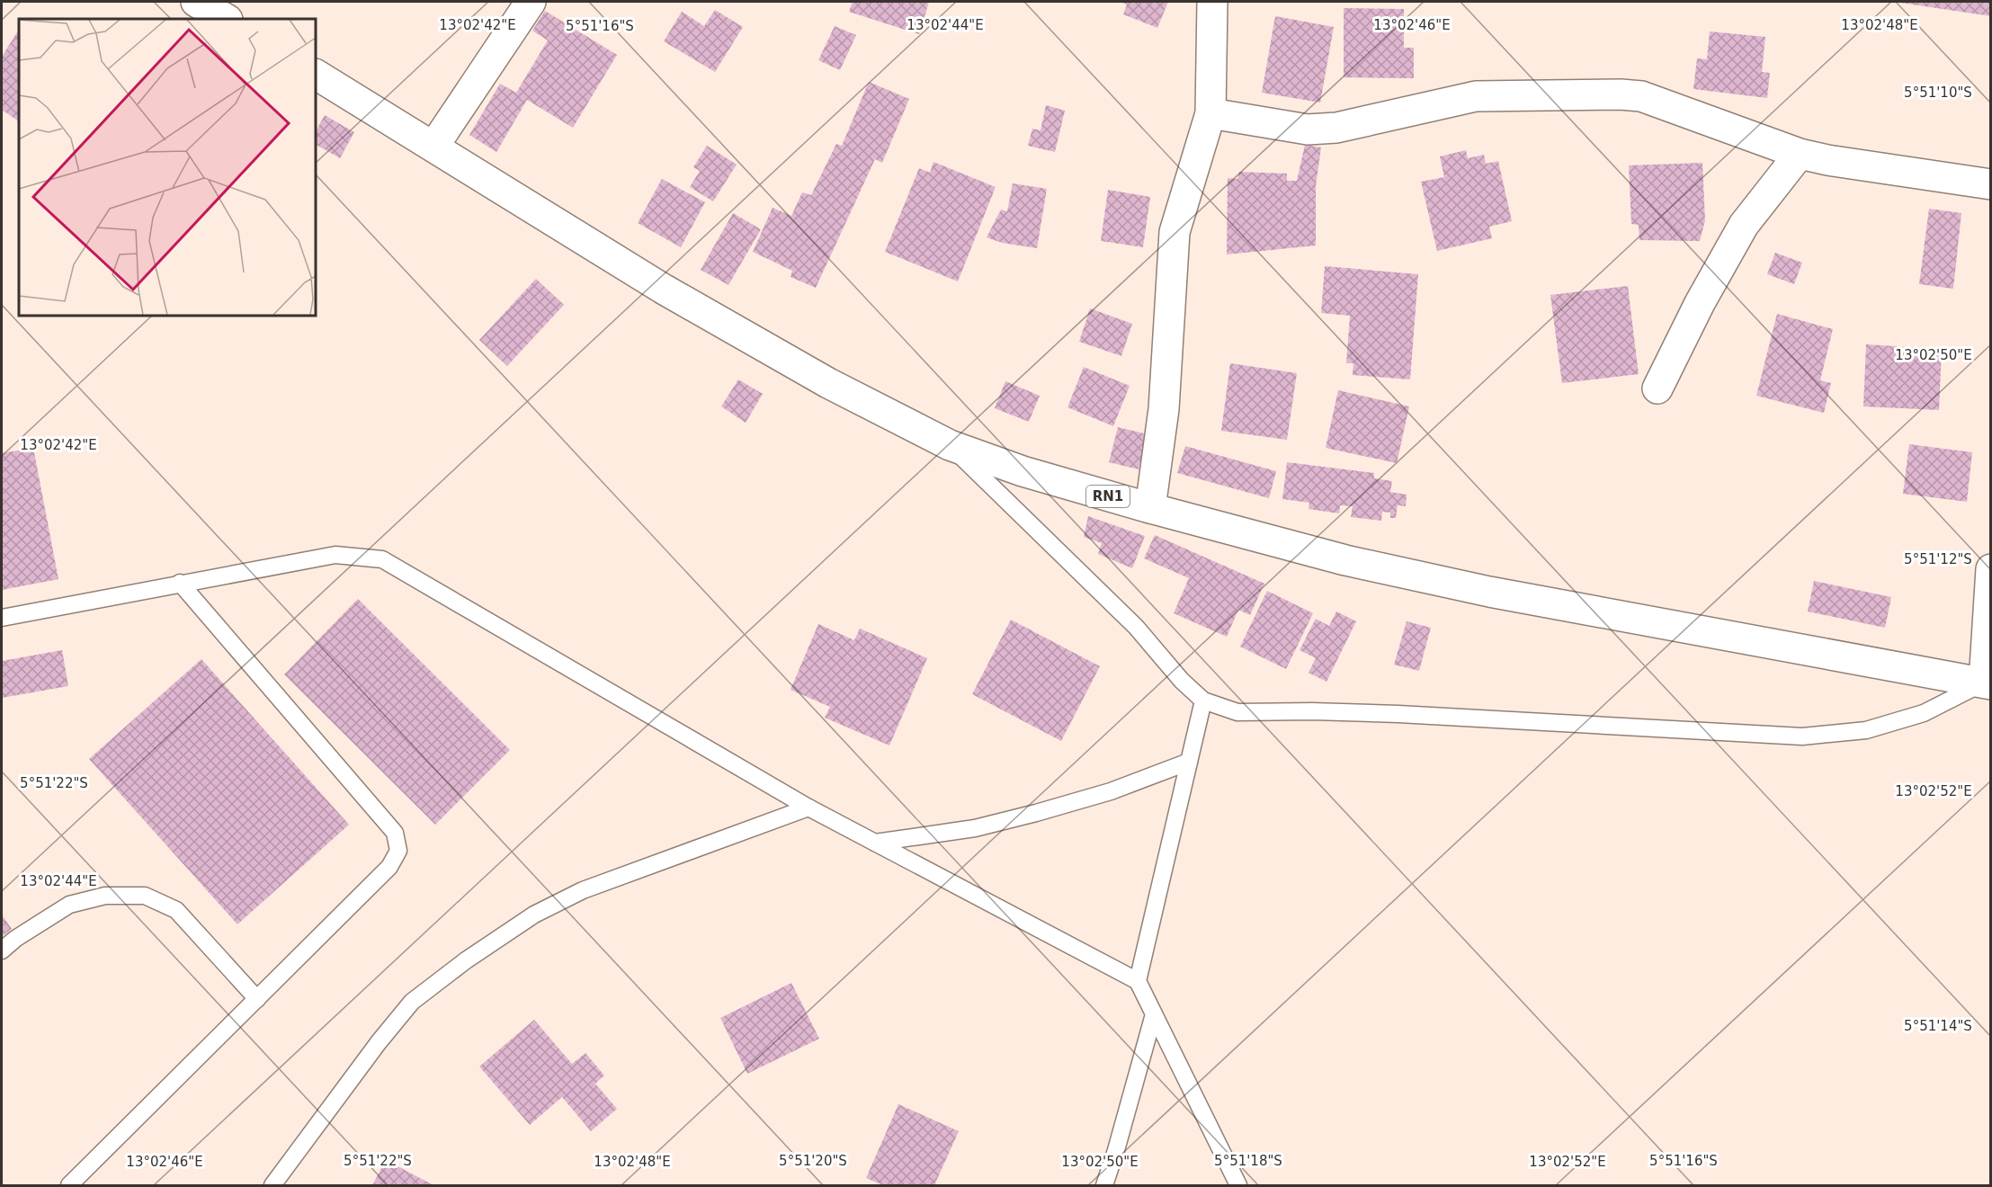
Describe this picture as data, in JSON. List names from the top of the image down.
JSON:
{
  "streets": {
    "main road": ["RN1"]
  },
  "coordinates": [
    "13°02'42\"E",
    "13°02'44\"E",
    "13°02'46\"E",
    "13°02'48\"E",
    "5°51'16\"S",
    "5°51'10\"S",
    "13°02'50\"E",
    "5°51'12\"S",
    "5°51'22\"S",
    "13°02'52\"E",
    "5°51'14\"S",
    "5°51'20\"S",
    "5°51'18\"S"
  ]
}
